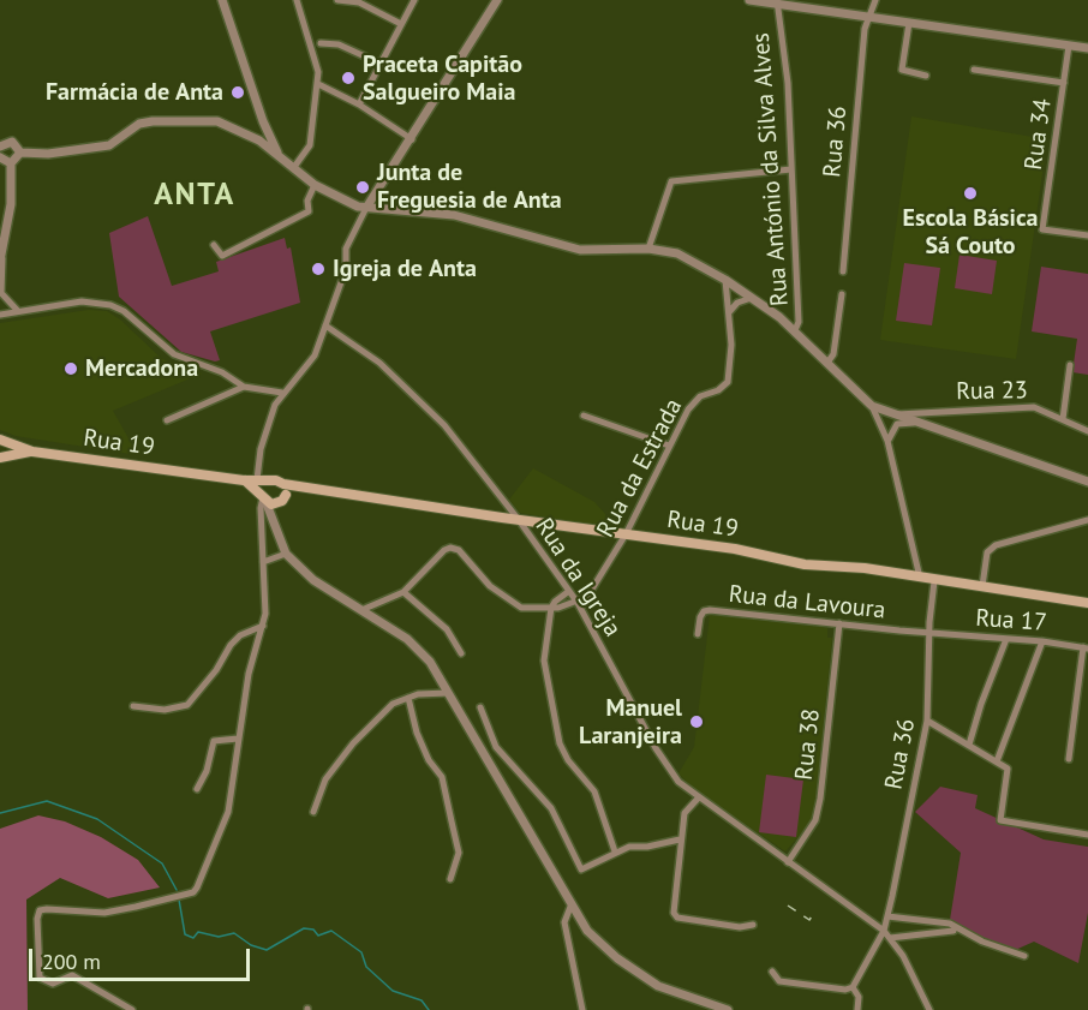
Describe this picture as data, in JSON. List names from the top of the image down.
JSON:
{
  "streets": {
    "main road": ["Rua 19"],
    "street": [
      "Rua 34",
      "Rua 36",
      "Rua António da Silva Alves",
      "Rua 23",
      "Rua da Estrada",
      "Rua da Igreja",
      "Rua da Lavoura",
      "Rua 17",
      "Rua 38"
    ]
  },
  "crossings": [
    ["Rua 36", "Rua 19"],
    ["Rua 36", "Rua da Igreja"],
    ["Rua 36", "Rua da Lavoura"],
    ["Rua 36", "Rua 17"],
    ["Rua 19", "Rua da Estrada"],
    ["Rua 19", "Rua da Igreja"],
    ["Rua da Estrada", "Rua da Igreja"],
    ["Rua da Igreja", "Rua 38"],
    ["Rua da Lavoura", "Rua 17"],
    ["Rua da Lavoura", "Rua 38"]
  ],
  "districts": ["ANTA"],
  "places": [
    "Praceta Capitão Salgueiro Maia",
    "Farmácia de Anta",
    "Junta de Freguesia de Anta",
    "Escola Básica Sá Couto",
    "Igreja de Anta",
    "Mercadona",
    "Manuel Laranjeira"
  ],
  "scale_bar": "200 m"
}
